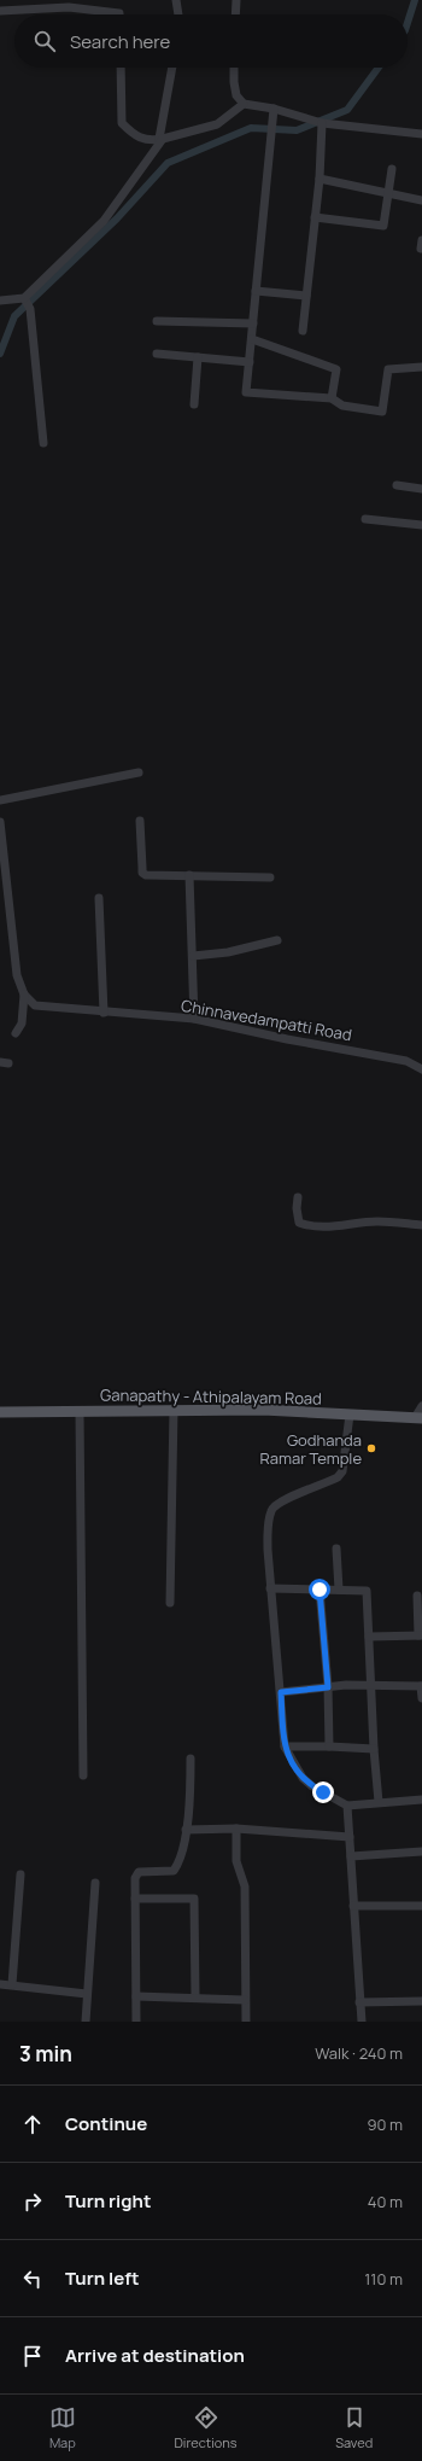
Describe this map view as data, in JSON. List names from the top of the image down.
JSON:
{
  "streets": {
    "main road": ["Ganapathy - Athipalayam Road"],
    "street": ["Chinnavedampatti Road"]
  },
  "places": ["Godhanda Ramar Temple"],
  "page": {
    "search": "Search here",
    "heading": ["3 min", "Walk · 240 m"],
    "list": [
      ["Continue", "90 m"],
      ["Turn right", "40 m"],
      ["Turn left", "110 m"],
      "Arrive at destination"
    ],
    "nav": ["Map", "Directions", "Saved"]
  }
}
